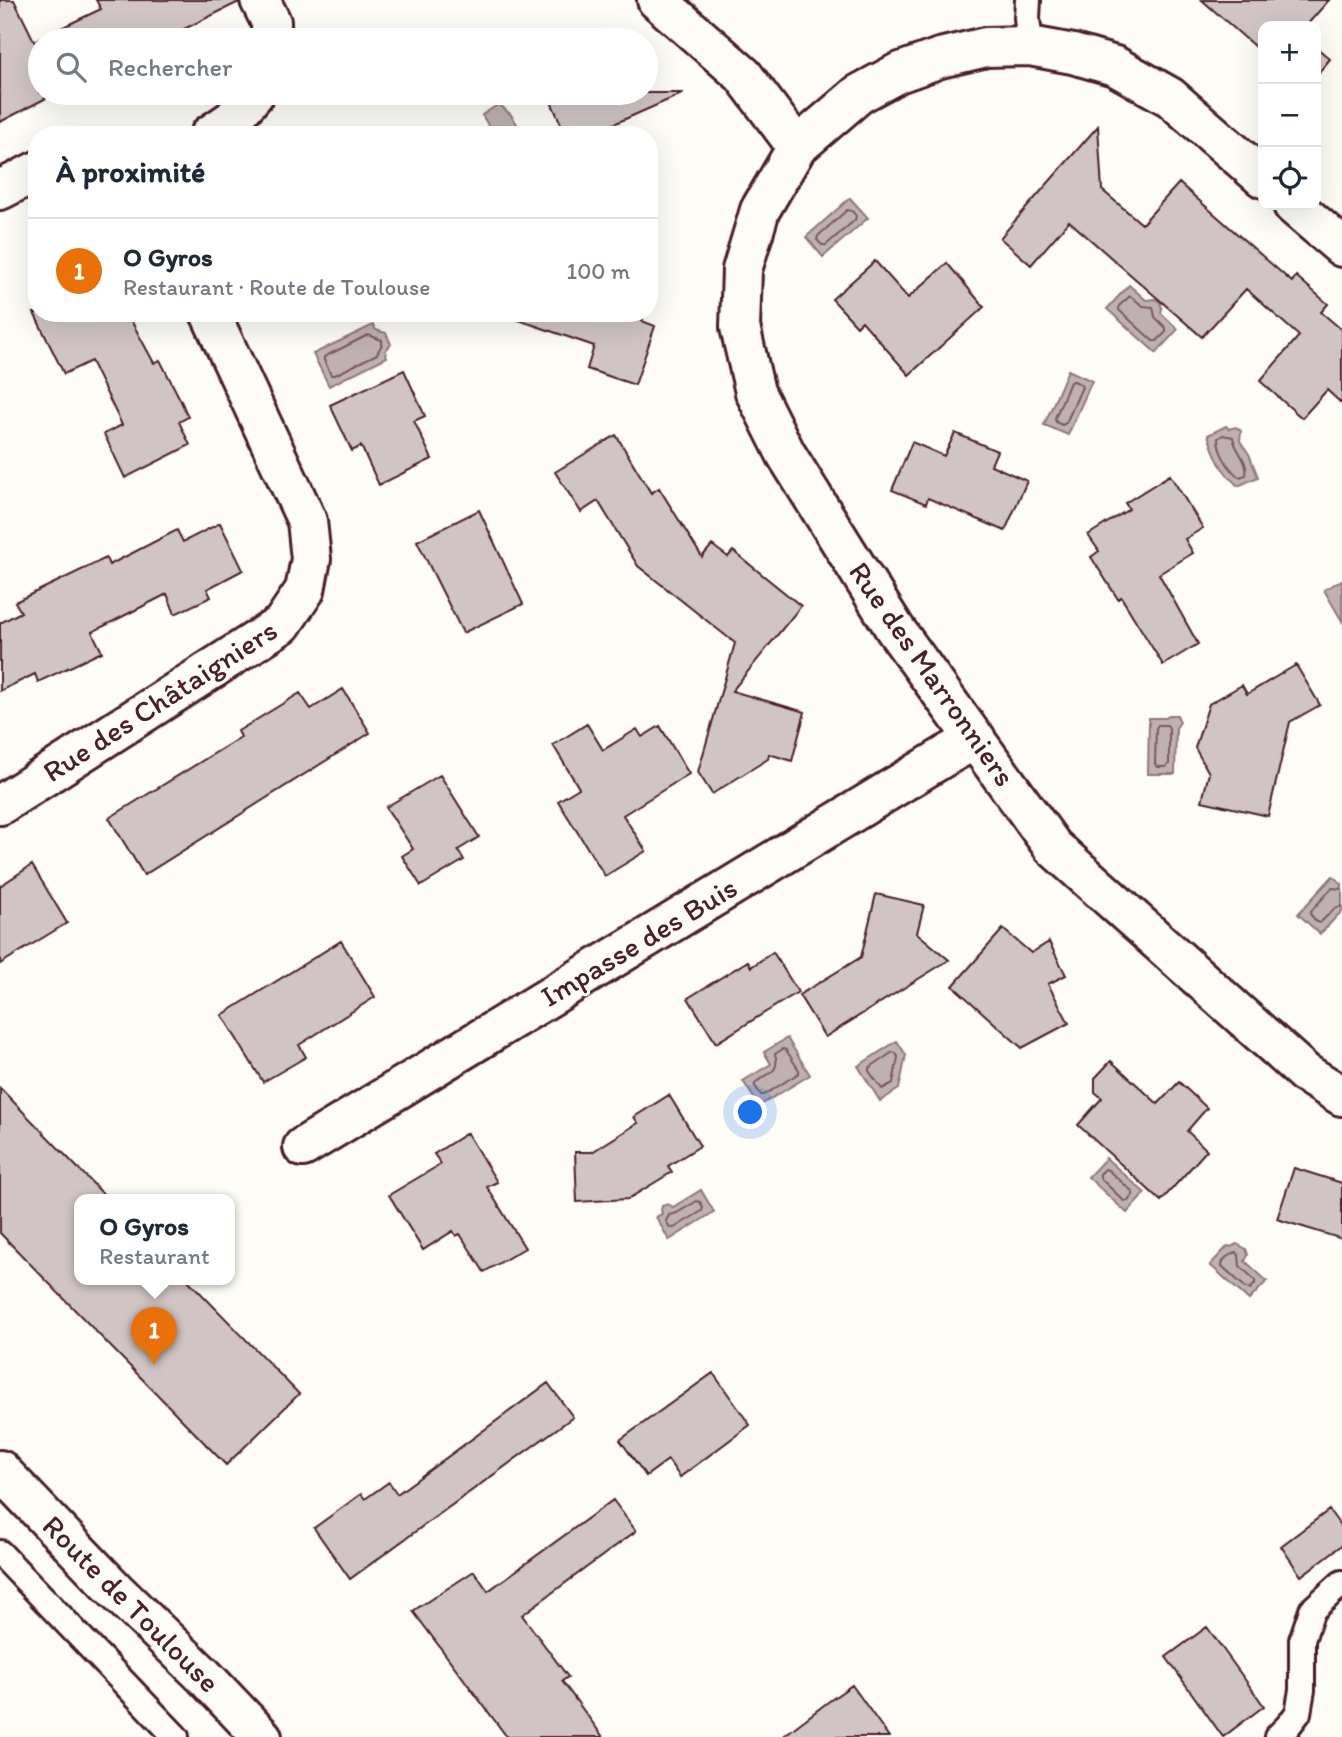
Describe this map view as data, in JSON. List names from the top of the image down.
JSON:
{
  "streets": {
    "street": [
      "Rue des Marronniers",
      "Rue des Châtaigniers",
      "Impasse des Buis",
      "Route de Toulouse"
    ]
  },
  "crossings": [
    ["Rue des Marronniers", "Impasse des Buis"]
  ],
  "page": {
    "map_buttons": ["+", "−"],
    "search": "Rechercher",
    "heading": "À proximité",
    "list": [
      {
        "mark": "1",
        "name": "O Gyros",
        "note": "Restaurant · Route de Toulouse",
        "value": "100 m"
      }
    ],
    "popup": ["O Gyros", "Restaurant"],
    "pins": "1"
  }
}
